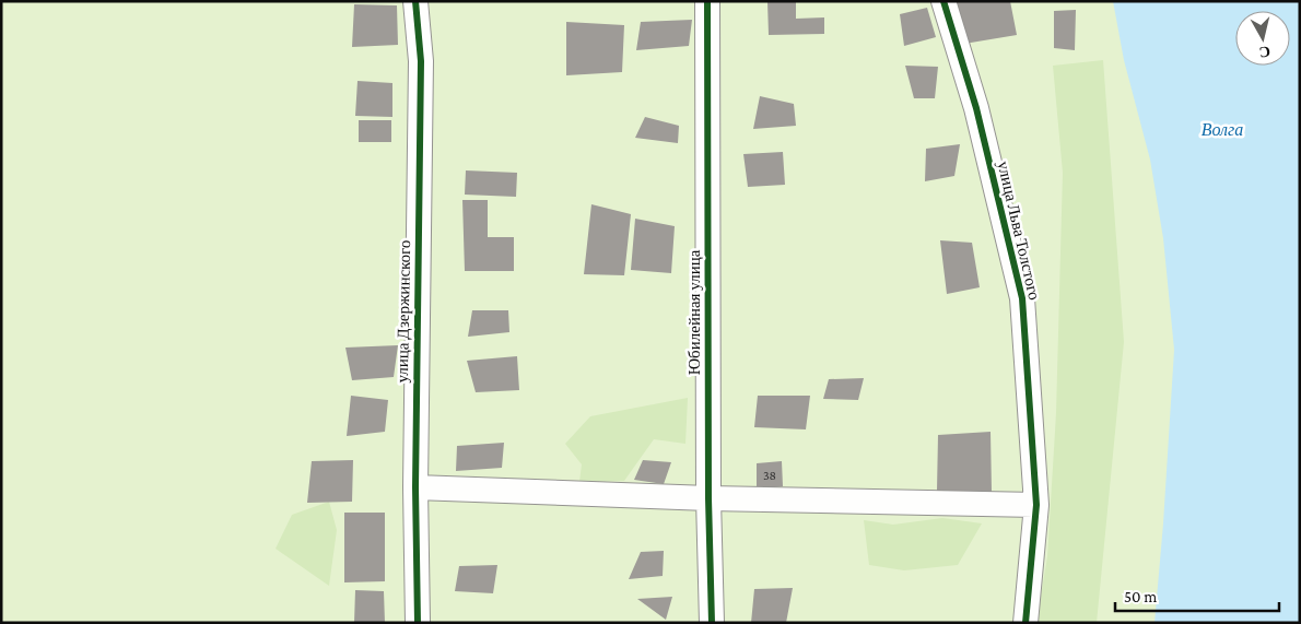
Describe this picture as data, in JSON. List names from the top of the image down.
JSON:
{
  "streets": {
    "street": ["улица Льва Толстого", "улица Дзержинского", "Юбилейная улица"]
  },
  "water": ["Волга"],
  "house_numbers": ["38"],
  "scale_bar": "50 m",
  "north": "bottom"
}
